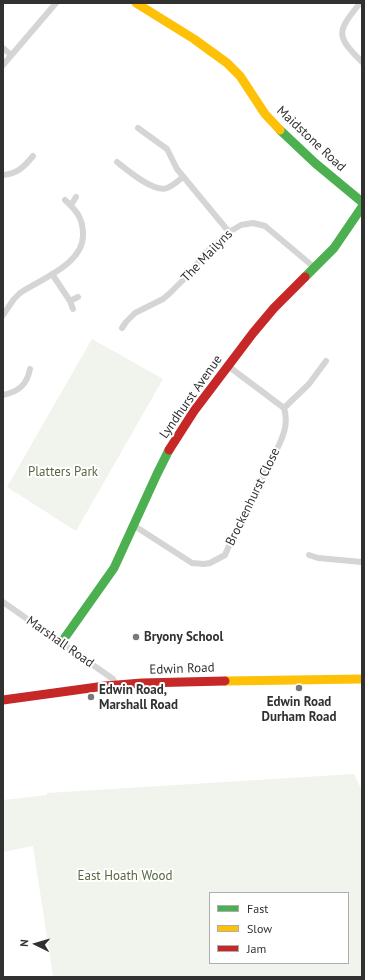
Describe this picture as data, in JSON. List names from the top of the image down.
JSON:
{
  "streets": {
    "street": [
      "Maidstone Road",
      "The Mailyns",
      "Lyndhurst Avenue",
      "Brockenhurst Close",
      "Marshall Road",
      "Edwin Road"
    ]
  },
  "crossings": [
    ["The Mailyns", "Lyndhurst Avenue"],
    ["Lyndhurst Avenue", "Brockenhurst Close"],
    ["Lyndhurst Avenue", "Marshall Road"],
    ["Marshall Road", "Edwin Road"]
  ],
  "parks": ["Platters Park", "East Hoath Wood"],
  "places": ["Bryony School", "Edwin Road Durham Road", "Edwin Road, Marshall Road"],
  "legend": ["Fast", "Slow", "Jam"],
  "north": "left"
}
